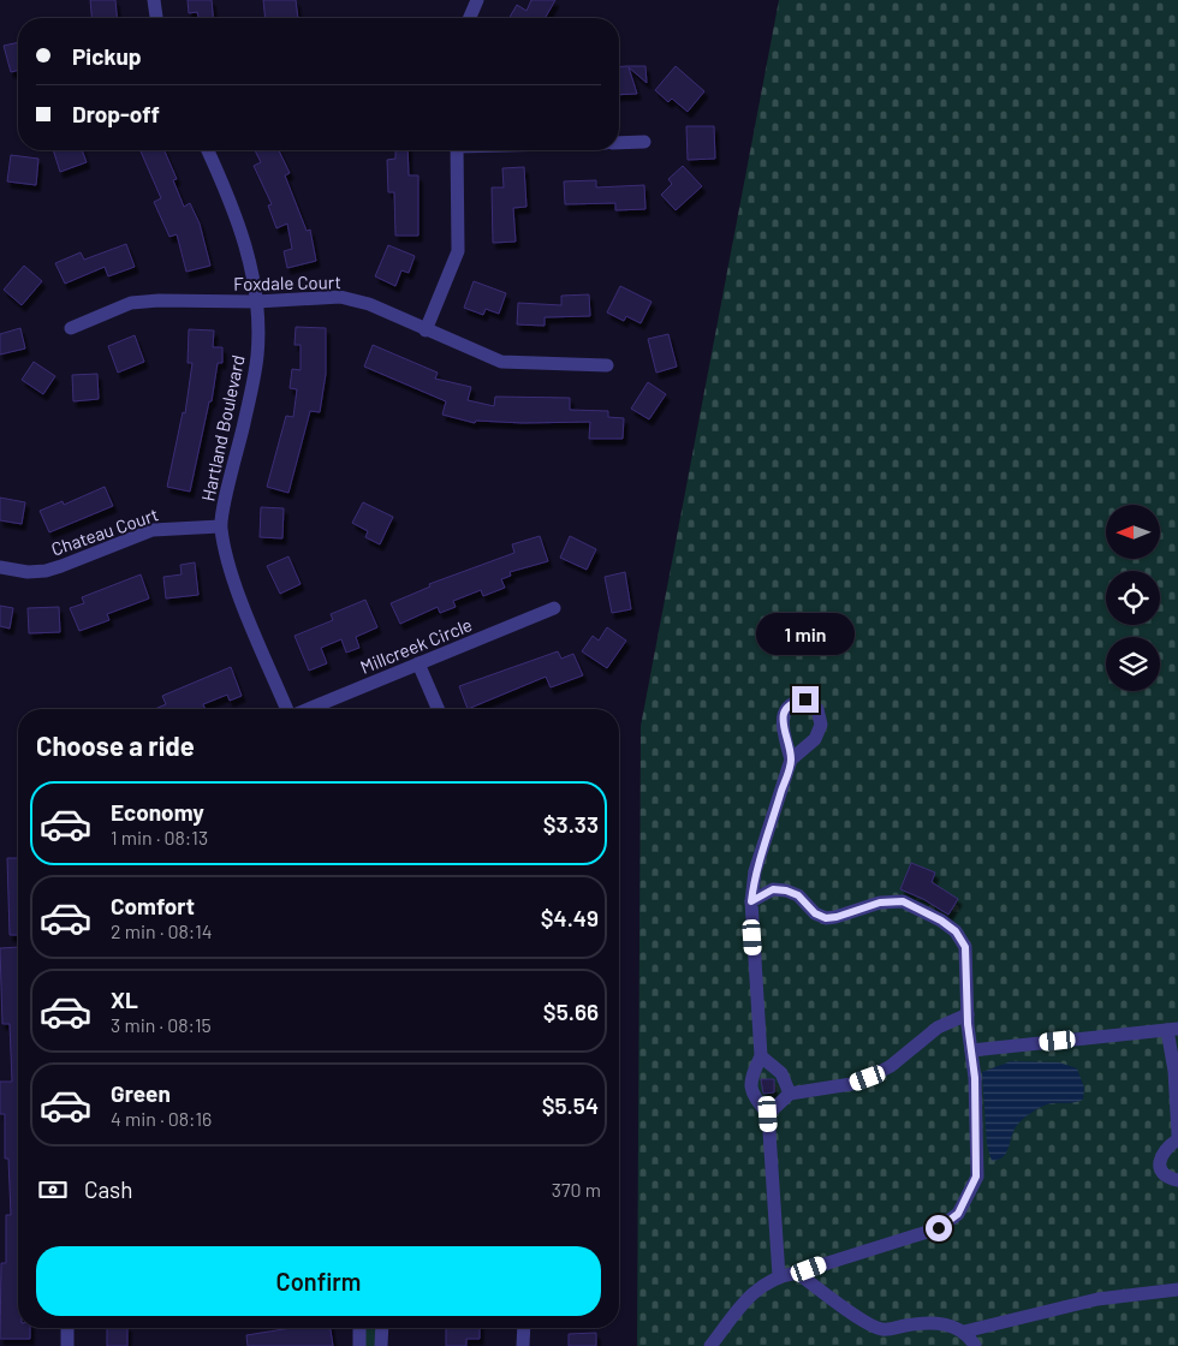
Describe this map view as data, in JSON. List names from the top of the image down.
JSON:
{
  "streets": {
    "street": [
      "Foxdale Court",
      "Hartland Boulevard",
      "Chateau Court",
      "Millcreek Circle"
    ]
  },
  "crossings": [
    ["Foxdale Court", "Hartland Boulevard"],
    ["Hartland Boulevard", "Chateau Court"]
  ],
  "north": "left",
  "page": {
    "banner": ["Pickup", "Drop-off"],
    "bubble": "1 min",
    "heading": "Choose a ride",
    "list": [
      {
        "name": "Economy",
        "note": "1 min · 08:13",
        "value": "$3.33"
      },
      {
        "name": "Comfort",
        "note": "2 min · 08:14",
        "value": "$4.49"
      },
      {
        "name": "XL",
        "note": "3 min · 08:15",
        "value": "$5.66"
      },
      {
        "name": "Green",
        "note": "4 min · 08:16",
        "value": "$5.54"
      }
    ],
    "pay": ["Cash", "370 m"],
    "buttons": "Confirm"
  }
}
